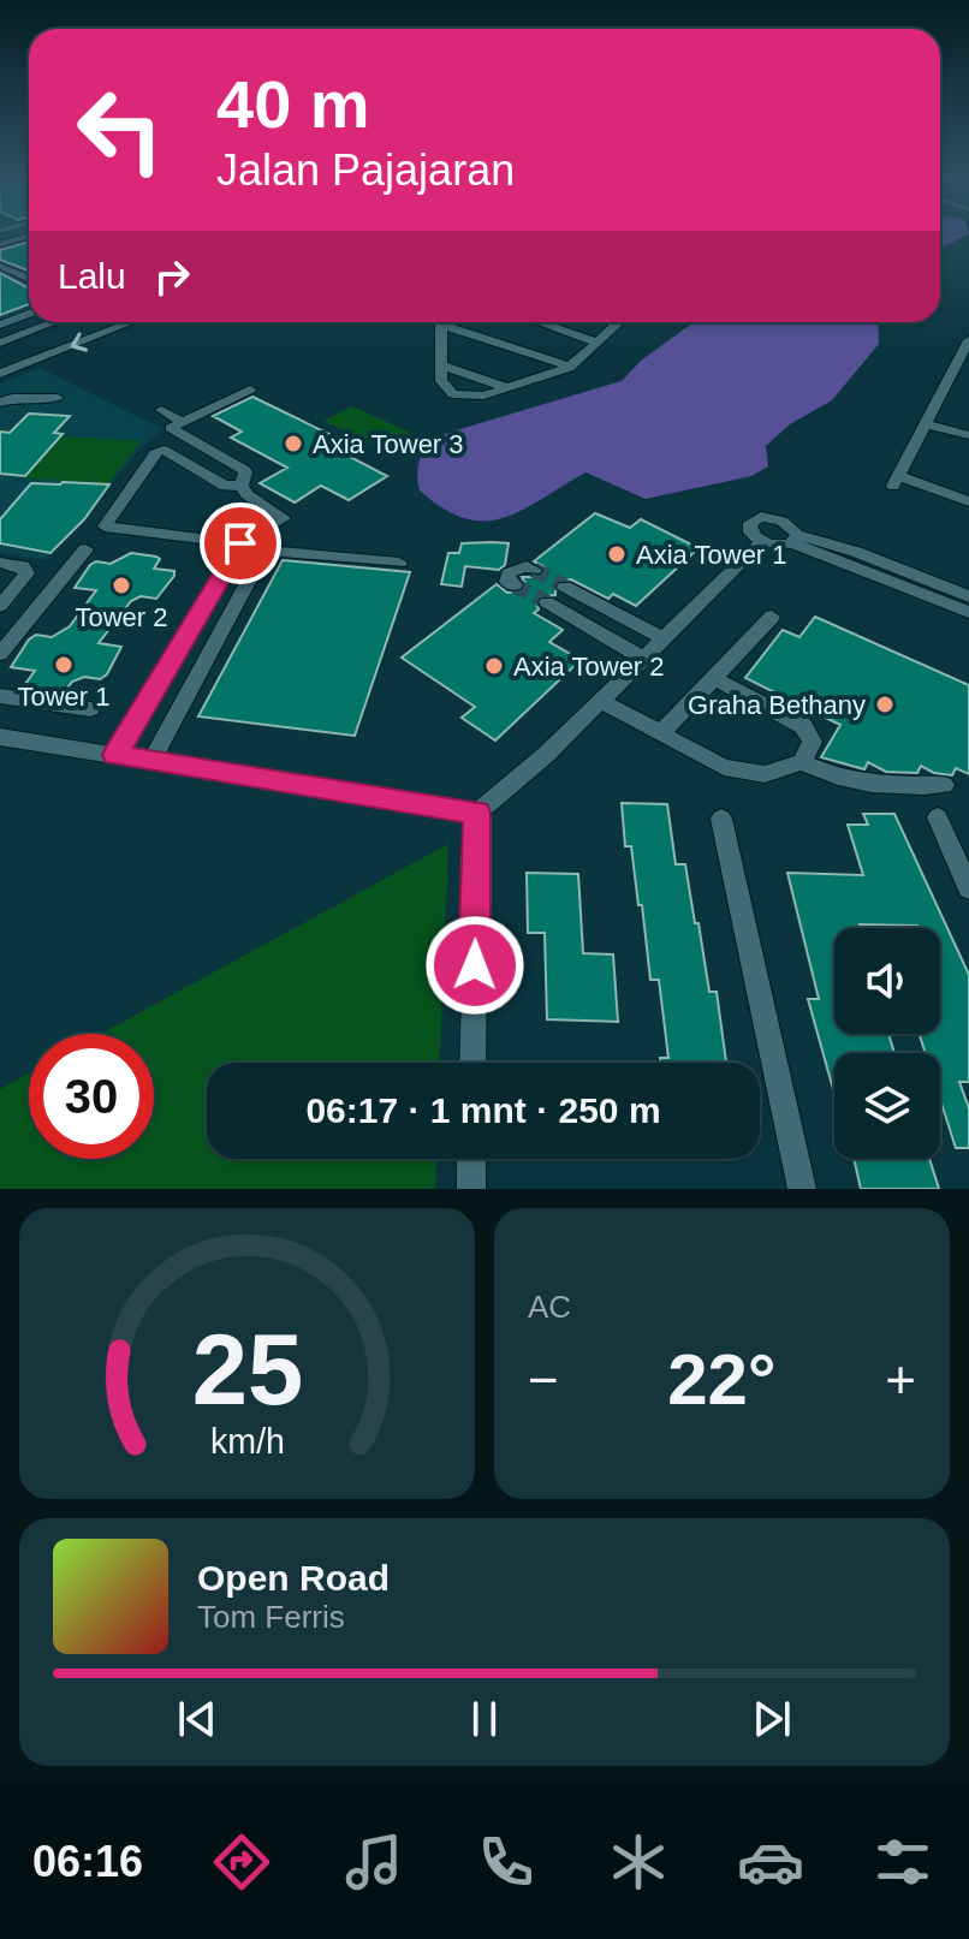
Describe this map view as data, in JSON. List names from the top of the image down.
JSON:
{
  "places": [
    "Axia Tower 3",
    "Axia Tower 1",
    "Tower 2",
    "Tower 1",
    "Axia Tower 2",
    "Graha Bethany"
  ],
  "page": {
    "turn": ["40 m", "Jalan Pajajaran"],
    "then": "Lalu",
    "limit": "30",
    "trip": "06:17 · 1 mnt · 250 m",
    "tile": "AC",
    "heat": ["−", "22°", "+"],
    "song": ["Open Road", "Tom Ferris"],
    "tabs": "06:16",
    "gauge": ["25", "km/h"]
  }
}
